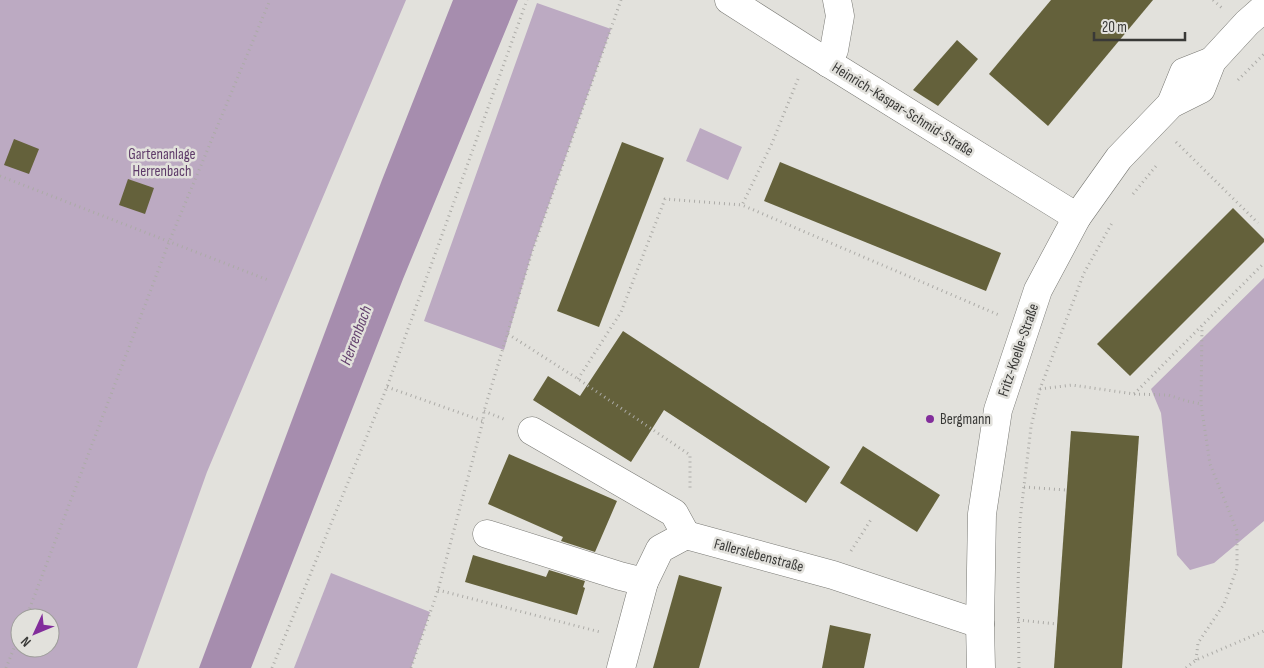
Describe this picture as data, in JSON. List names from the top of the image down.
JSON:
{
  "streets": {
    "street": ["Heinrich-Kaspar-Schmid-Straße", "Fritz-Koelle-Straße", "Fallerslebenstraße"]
  },
  "crossings": [
    ["Heinrich-Kaspar-Schmid-Straße", "Fritz-Koelle-Straße"],
    ["Fritz-Koelle-Straße", "Fallerslebenstraße"]
  ],
  "water": ["Herrenbach"],
  "parks": ["Gartenanlage Herrenbach"],
  "places": ["Bergmann"],
  "scale_bar": "20 m",
  "north": "bottom left"
}
